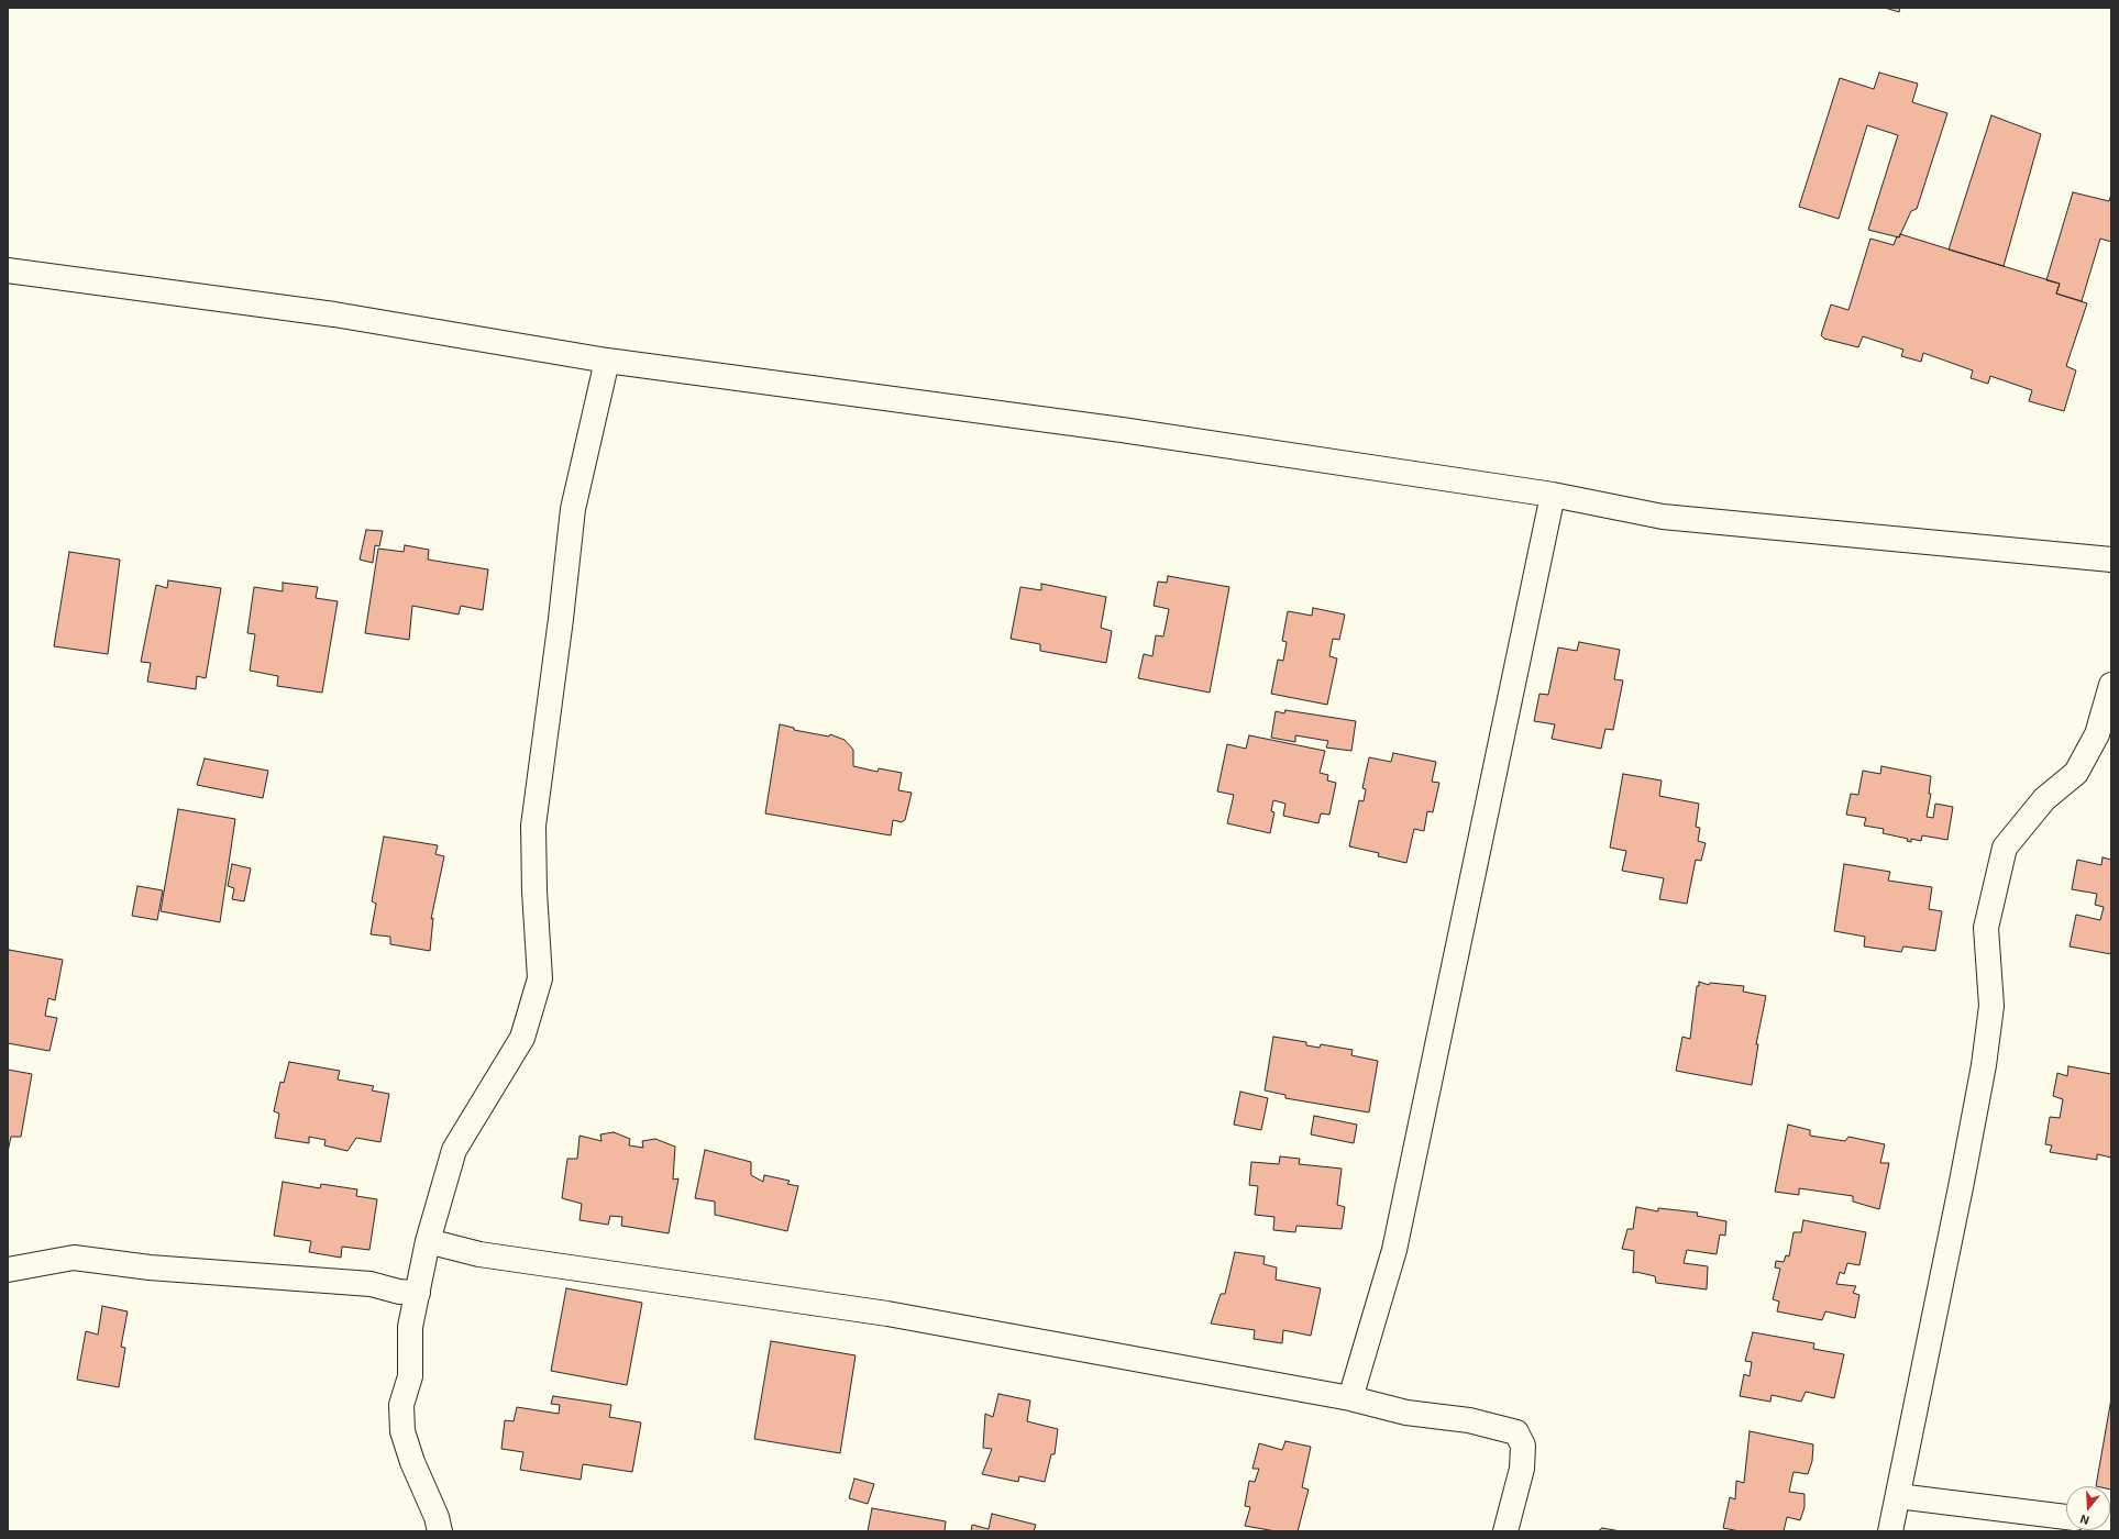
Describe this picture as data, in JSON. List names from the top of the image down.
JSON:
{
  "north": "bottom"
}
